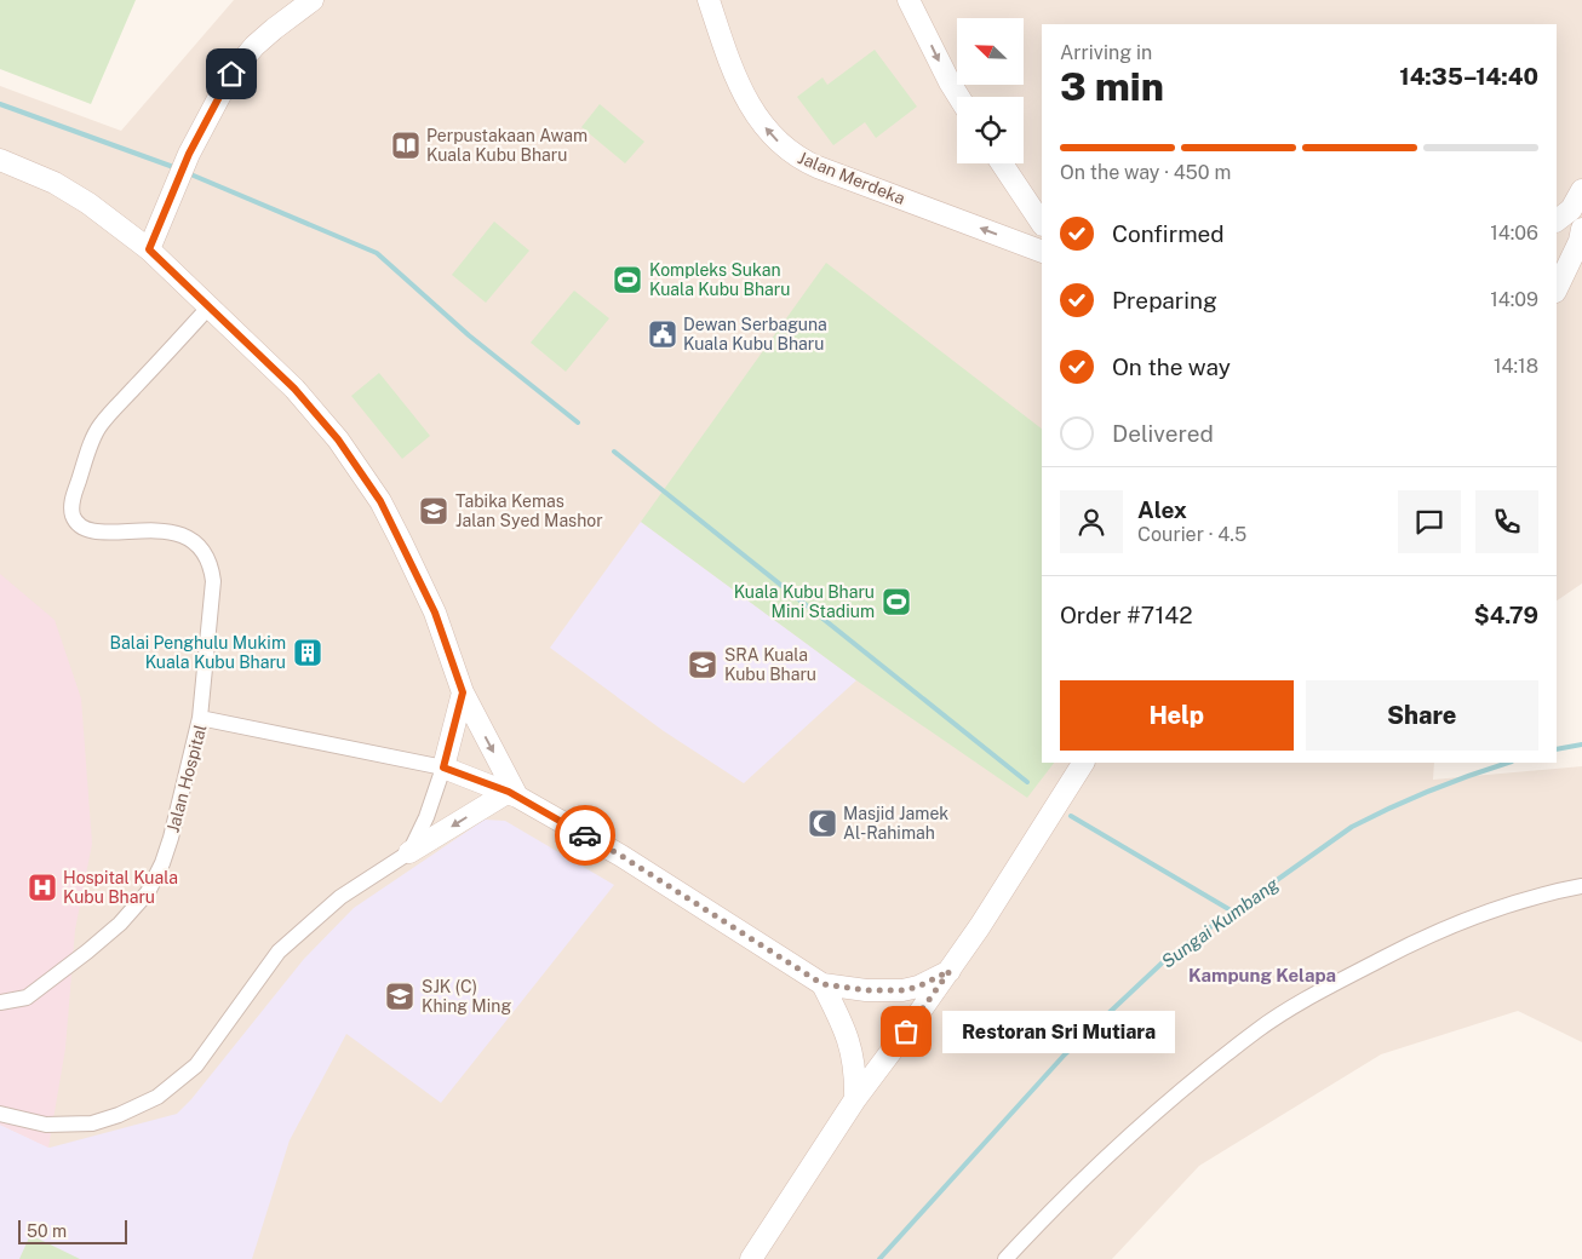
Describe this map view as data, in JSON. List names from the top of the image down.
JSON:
{
  "streets": {
    "street": ["Jalan Merdeka", "Jalan Hospital"]
  },
  "districts": ["Kampung Kelapa"],
  "water": ["Sungai Kumbang"],
  "places": {
    "library": ["Perpustakaan Awam Kuala Kubu Bharu"],
    "sports": ["Kompleks Sukan Kuala Kubu Bharu", "Kuala Kubu Bharu Mini Stadium"],
    "public building": ["Dewan Serbaguna Kuala Kubu Bharu"],
    "school or university": ["Tabika Kemas Jalan Syed Mashor", "SRA Kuala Kubu Bharu", "SJK (C) Khing Ming"],
    "building": ["Balai Penghulu Mukim Kuala Kubu Bharu"],
    "mosque": ["Masjid Jamek Al-Rahimah"],
    "hospital": ["Hospital Kuala Kubu Bharu"],
    "other": ["Restoran Sri Mutiara"]
  },
  "scale_bar": "50 m",
  "north": "top left",
  "page": {
    "heading": ["3 min", "Arriving in", "14:35–14:40"],
    "panel": [
      "Alex",
      "Courier · 4.5",
      "Order #7142",
      "$4.79"
    ],
    "bar": "On the way · 450 m",
    "list": [
      ["Confirmed", "14:06"],
      ["Preparing", "14:09"],
      ["On the way", "14:18"],
      "Delivered"
    ],
    "buttons": ["Help", "Share"],
    "bubble": "Restoran Sri Mutiara",
    "scale": "50 m"
  }
}
